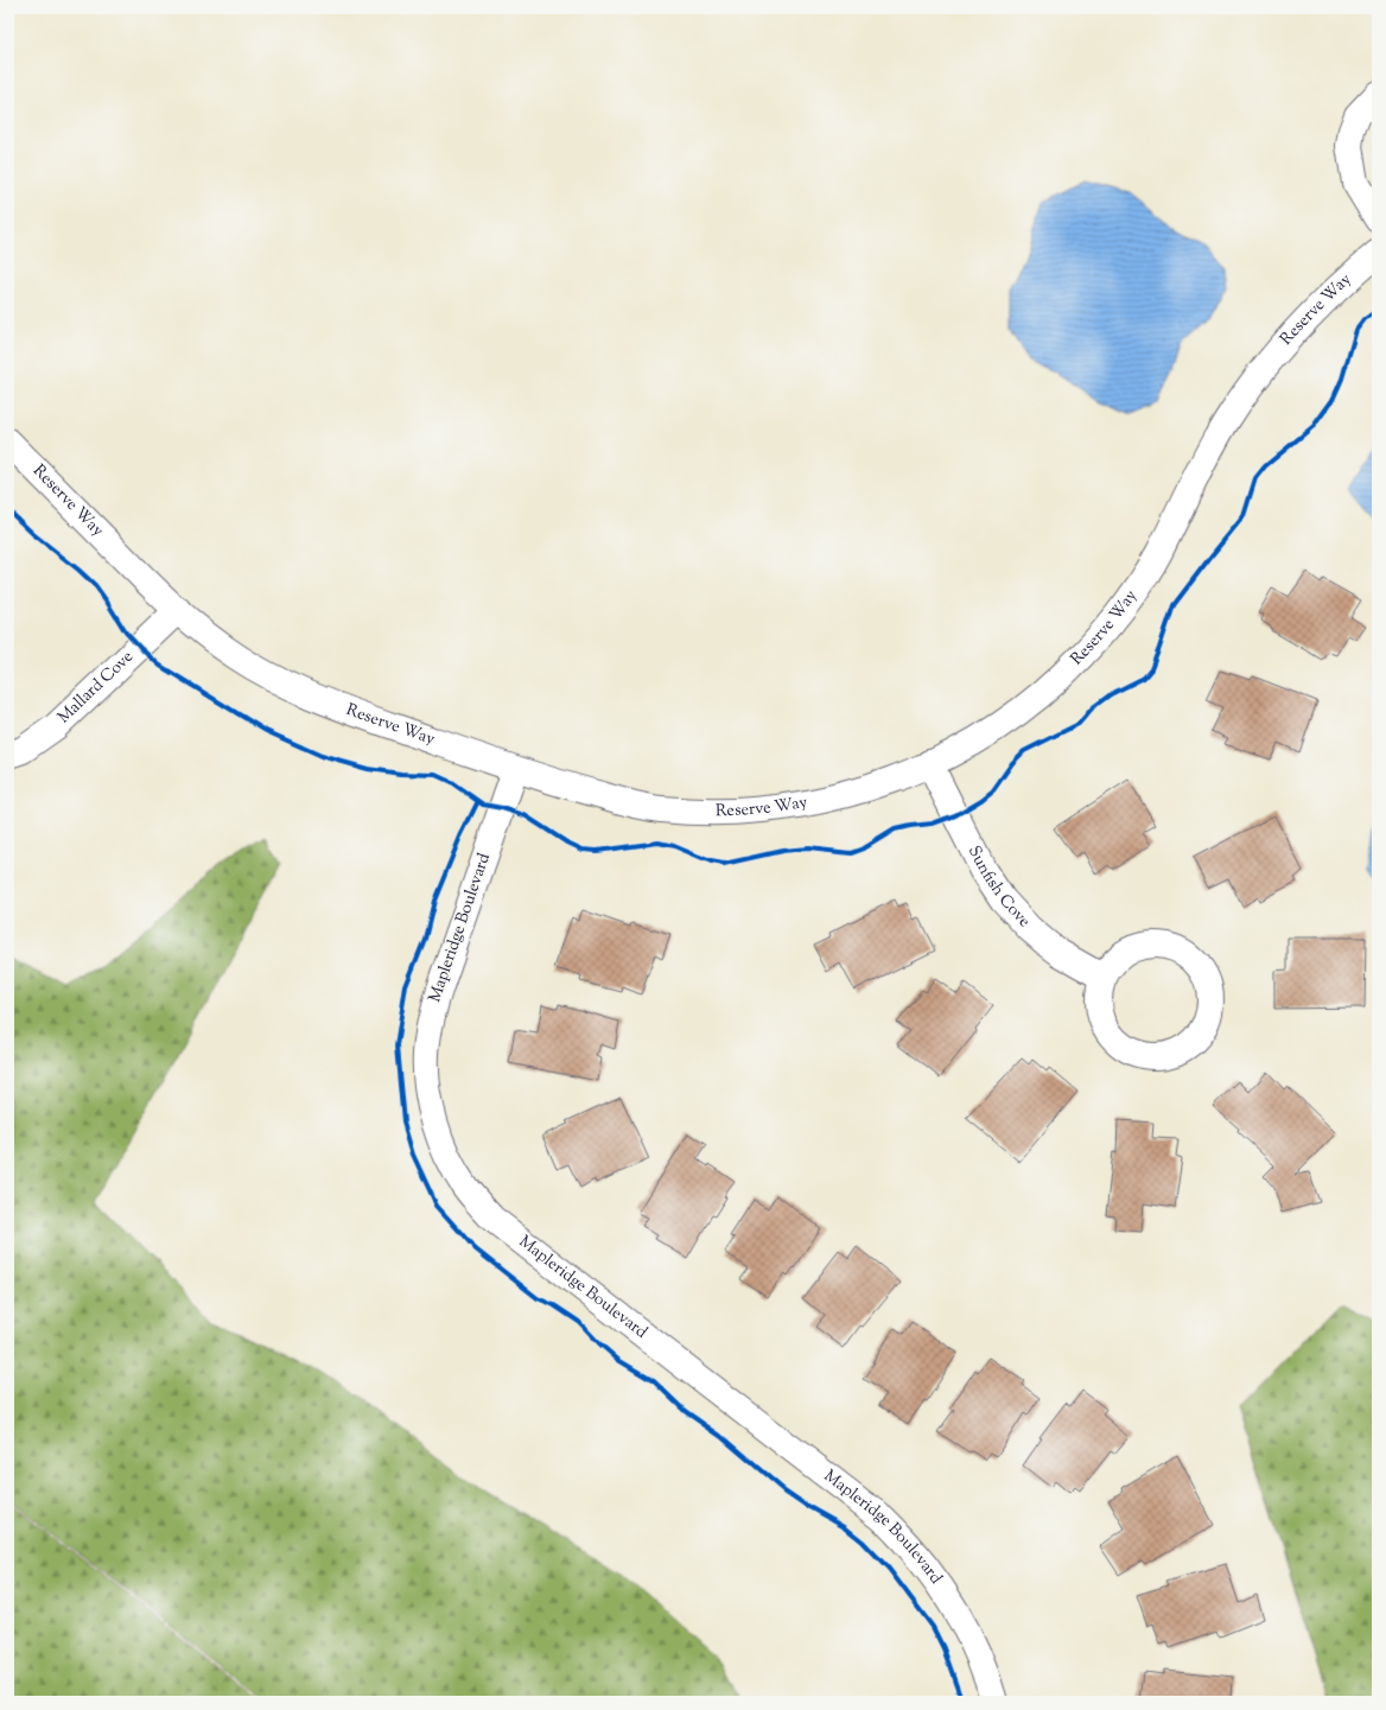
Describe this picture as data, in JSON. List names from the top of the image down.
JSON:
{
  "streets": {
    "street": [
      "Reserve Way",
      "Mallard Cove",
      "Sunfish Cove",
      "Mapleridge Boulevard"
    ]
  },
  "crossings": [
    ["Reserve Way", "Mallard Cove"],
    ["Reserve Way", "Sunfish Cove"],
    ["Reserve Way", "Mapleridge Boulevard"]
  ]
}
